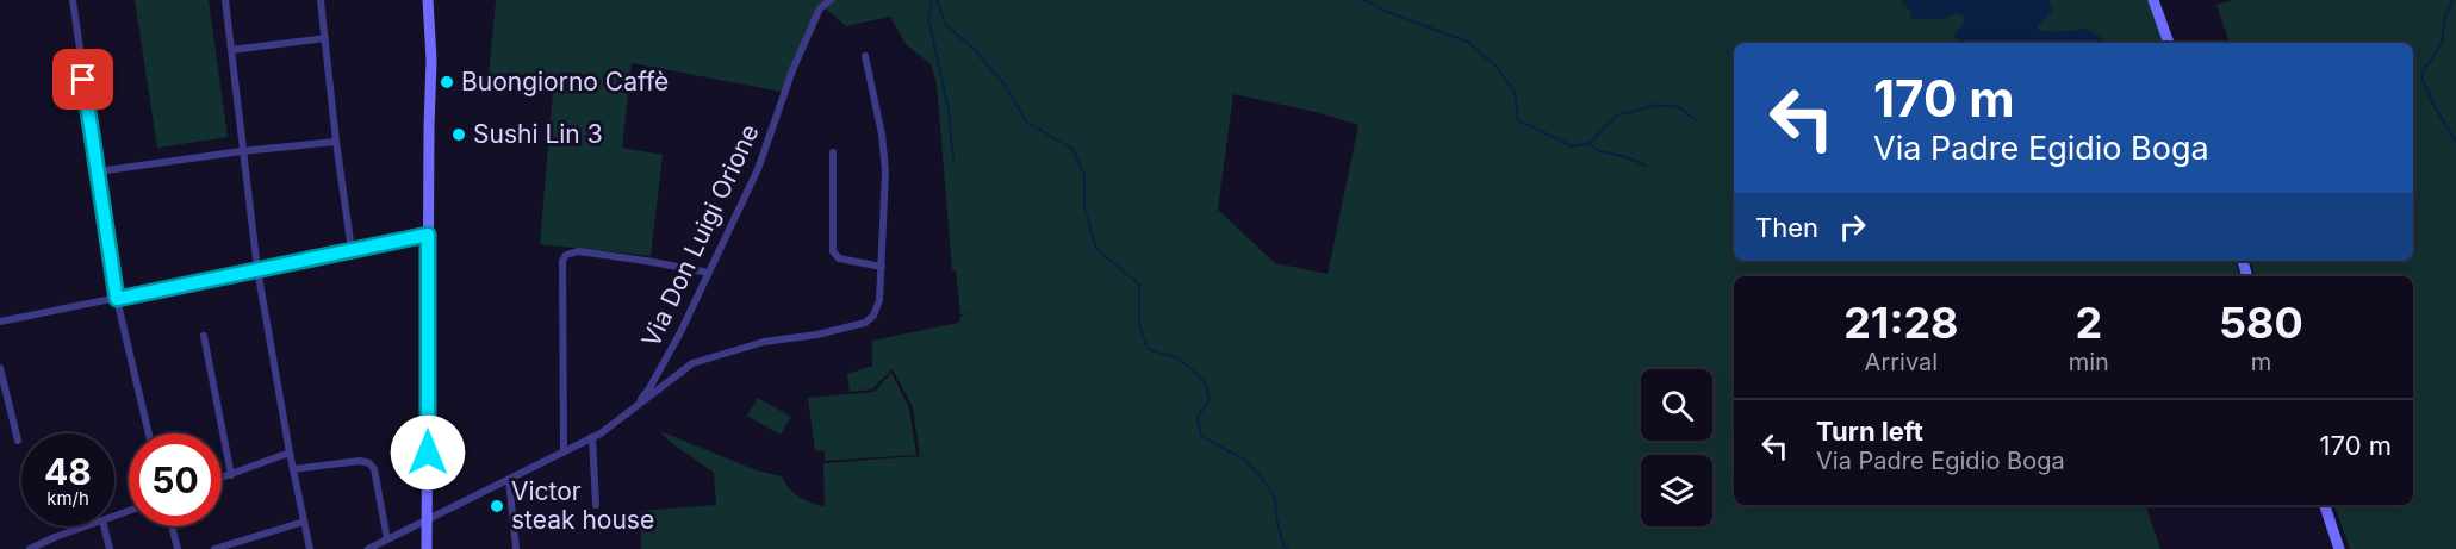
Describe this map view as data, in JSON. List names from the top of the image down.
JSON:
{
  "streets": {
    "street": ["Via Don Luigi Orione"]
  },
  "places": ["Buongiorno Caffè", "Sushi Lin 3", "Victor steak house"],
  "page": {
    "turn": ["170 m", "Via Padre Egidio Boga"],
    "then": "Then",
    "eta": [
      "21:28",
      "Arrival",
      "2",
      "min",
      "580",
      "m"
    ],
    "list": [
      {
        "name": "Turn left",
        "note": "Via Padre Egidio Boga",
        "value": "170 m"
      }
    ],
    "speed": "48 km/h",
    "limit": "50"
  }
}
